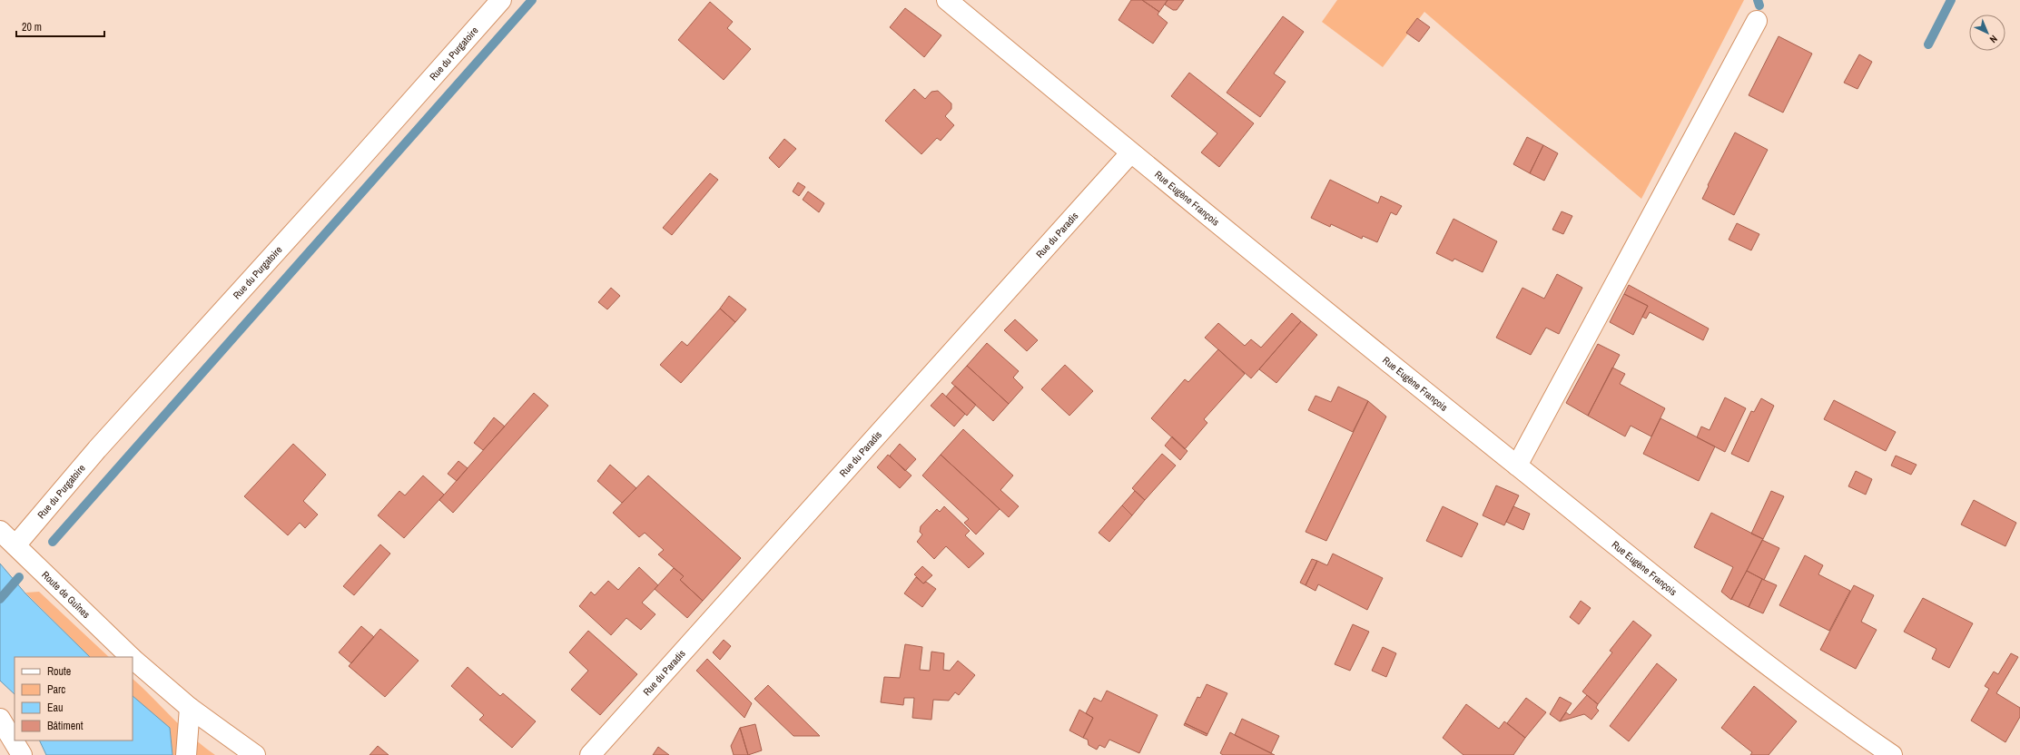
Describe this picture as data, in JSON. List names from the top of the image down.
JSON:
{
  "streets": {
    "street": [
      "Rue du Purgatoire",
      "Rue Eugène François",
      "Rue du Paradis",
      "Route de Guînes"
    ]
  },
  "crossings": [
    ["Rue du Purgatoire", "Route de Guînes"],
    ["Rue Eugène François", "Rue du Paradis"]
  ],
  "legend": [
    "Route",
    "Parc",
    "Eau",
    "Bâtiment"
  ],
  "scale_bar": "20 m",
  "north": "bottom right"
}
